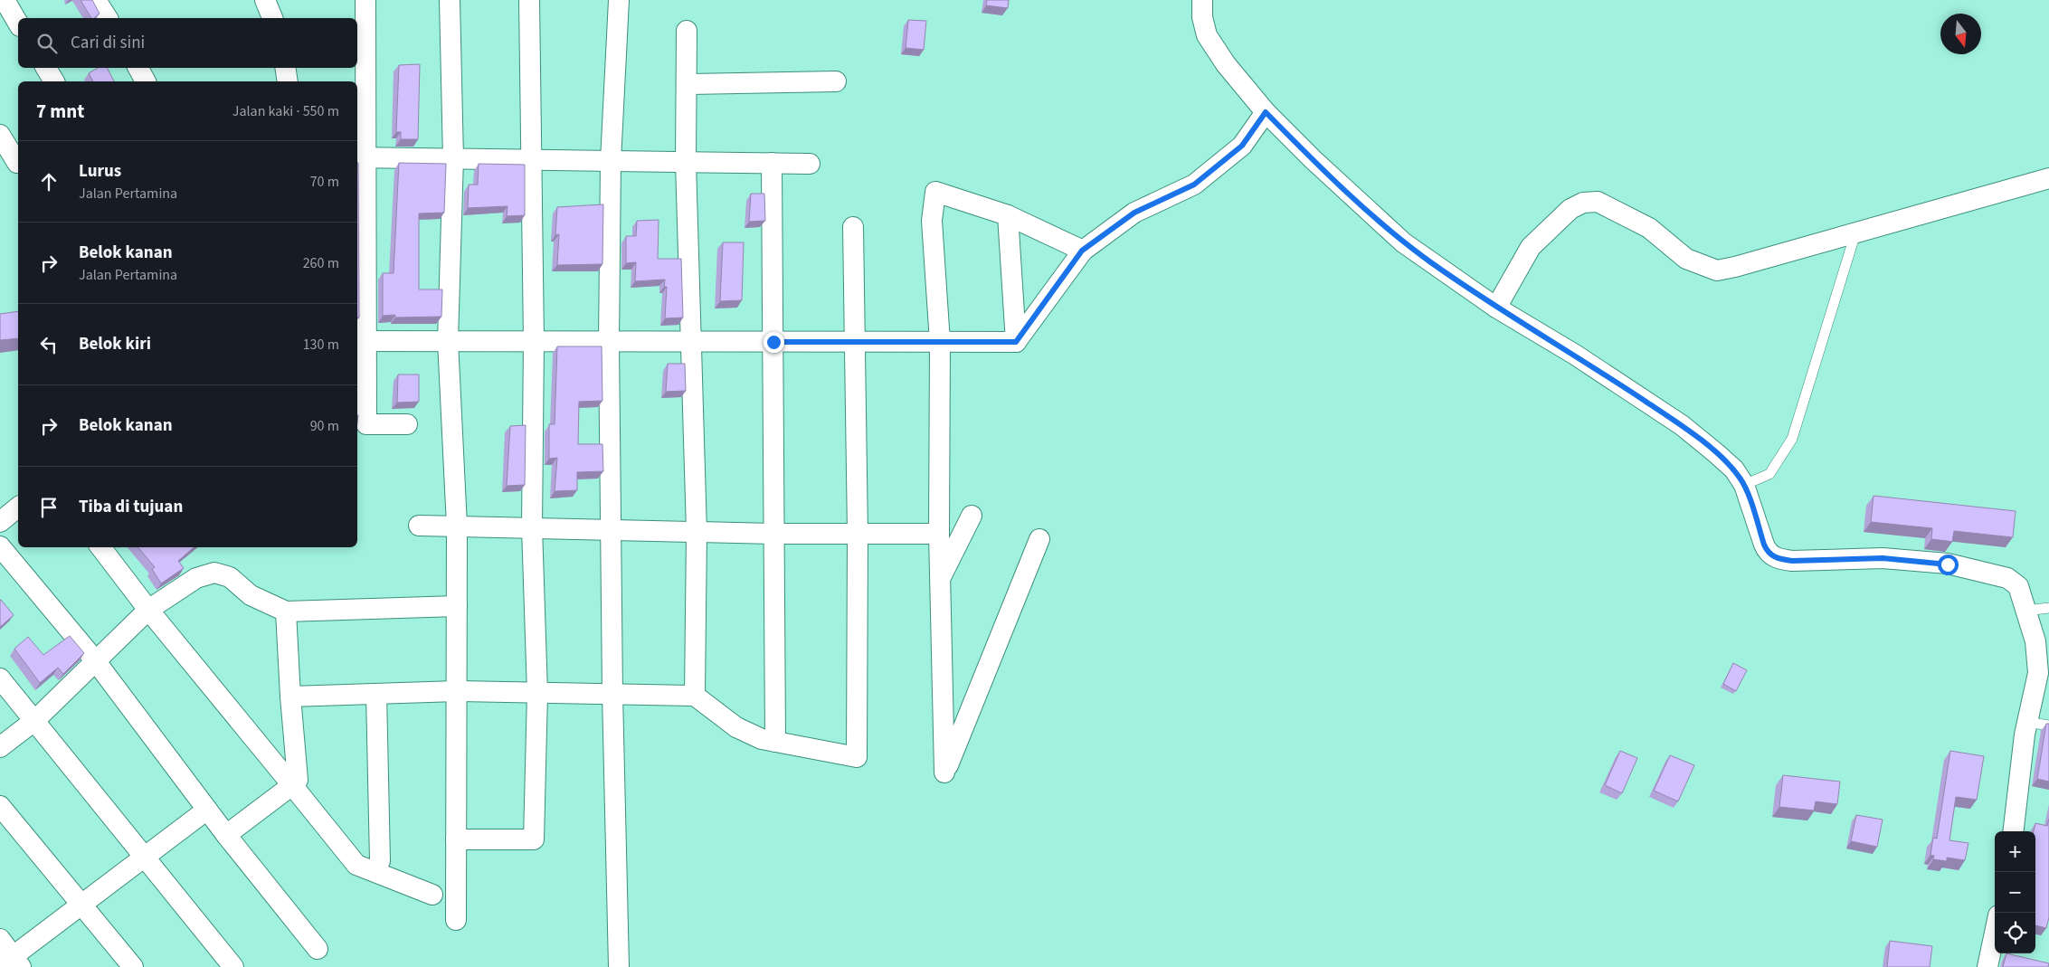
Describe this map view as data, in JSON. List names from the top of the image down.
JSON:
{
  "north": "bottom",
  "page": {
    "search": "Cari di sini",
    "heading": ["7 mnt", "Jalan kaki · 550 m"],
    "list": [
      ["Lurus", "Jalan Pertamina", "70 m"],
      ["Belok kanan", "Jalan Pertamina", "260 m"],
      ["Belok kiri", "130 m"],
      ["Belok kanan", "90 m"],
      "Tiba di tujuan"
    ],
    "map_buttons": ["+", "−"]
  }
}
